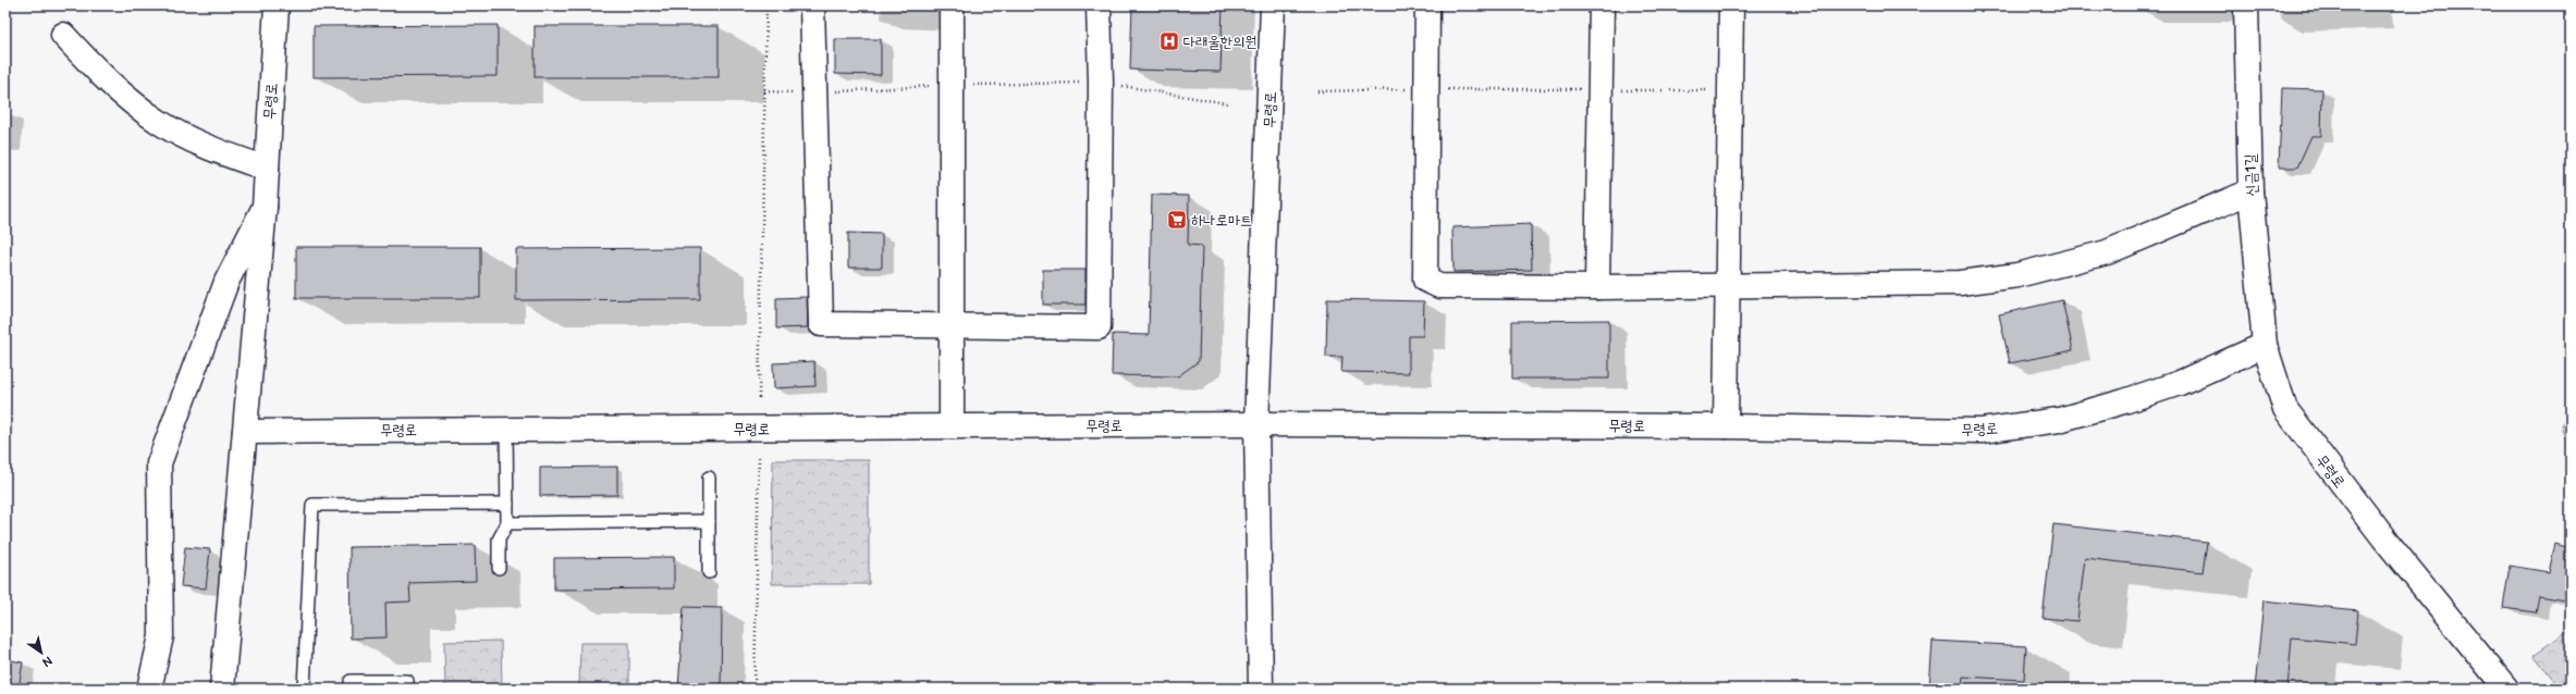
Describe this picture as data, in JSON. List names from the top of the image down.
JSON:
{
  "streets": {
    "street": ["무령로", "신금1길"]
  },
  "crossings": [
    ["무령로", "신금1길"]
  ],
  "places": {
    "hospital": ["다래울한의원"],
    "supermarket": ["하나로마트"]
  },
  "north": "bottom right"
}
